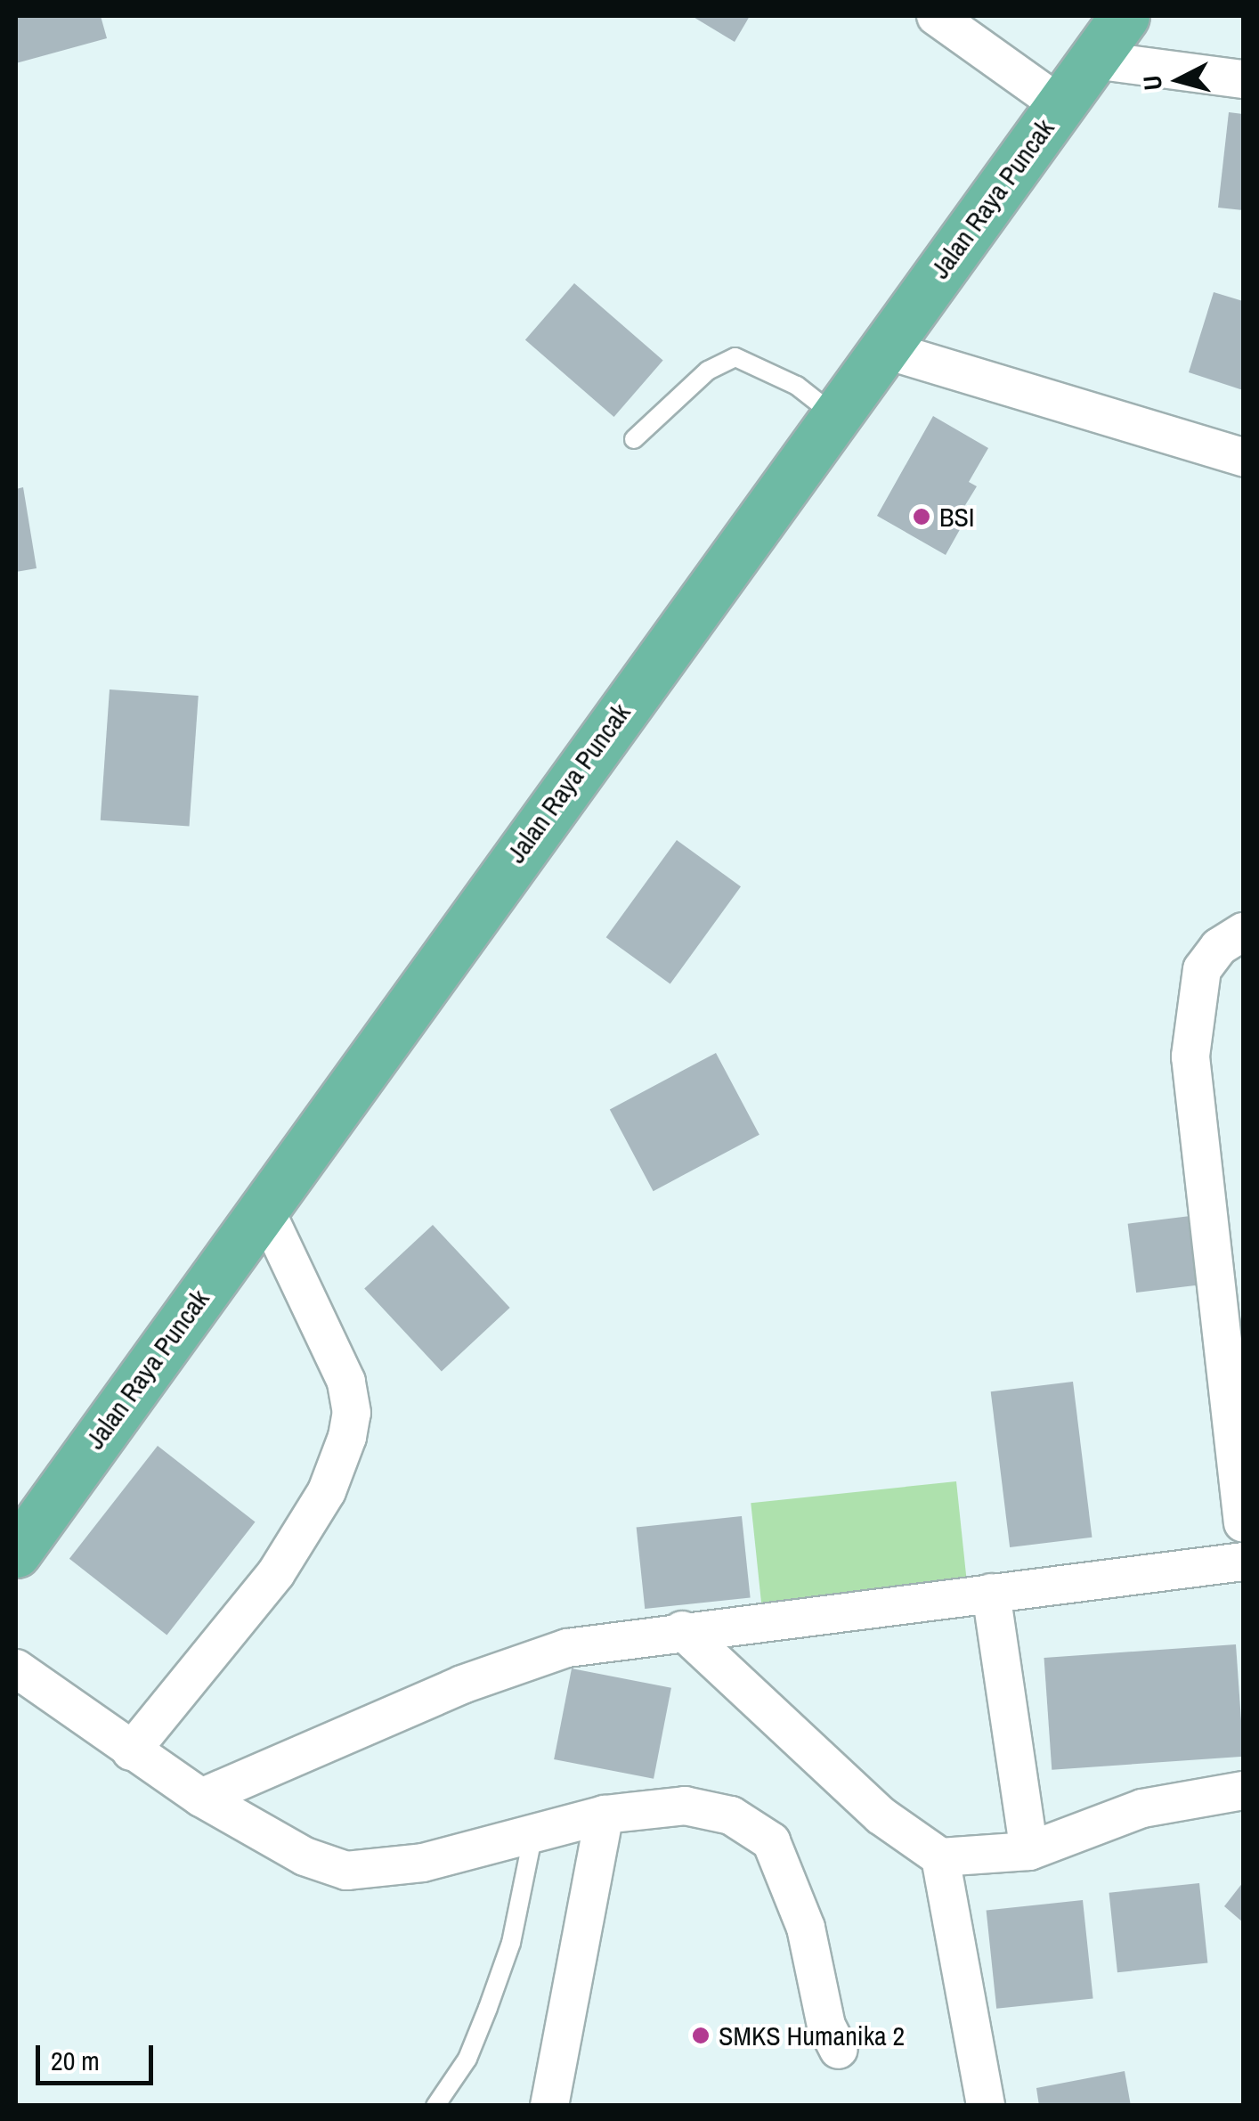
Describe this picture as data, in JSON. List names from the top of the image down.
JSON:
{
  "streets": {
    "highway": ["Jalan Raya Puncak"]
  },
  "places": ["BSI", "SMKS Humanika 2"],
  "scale_bar": "20 m",
  "north": "left"
}
